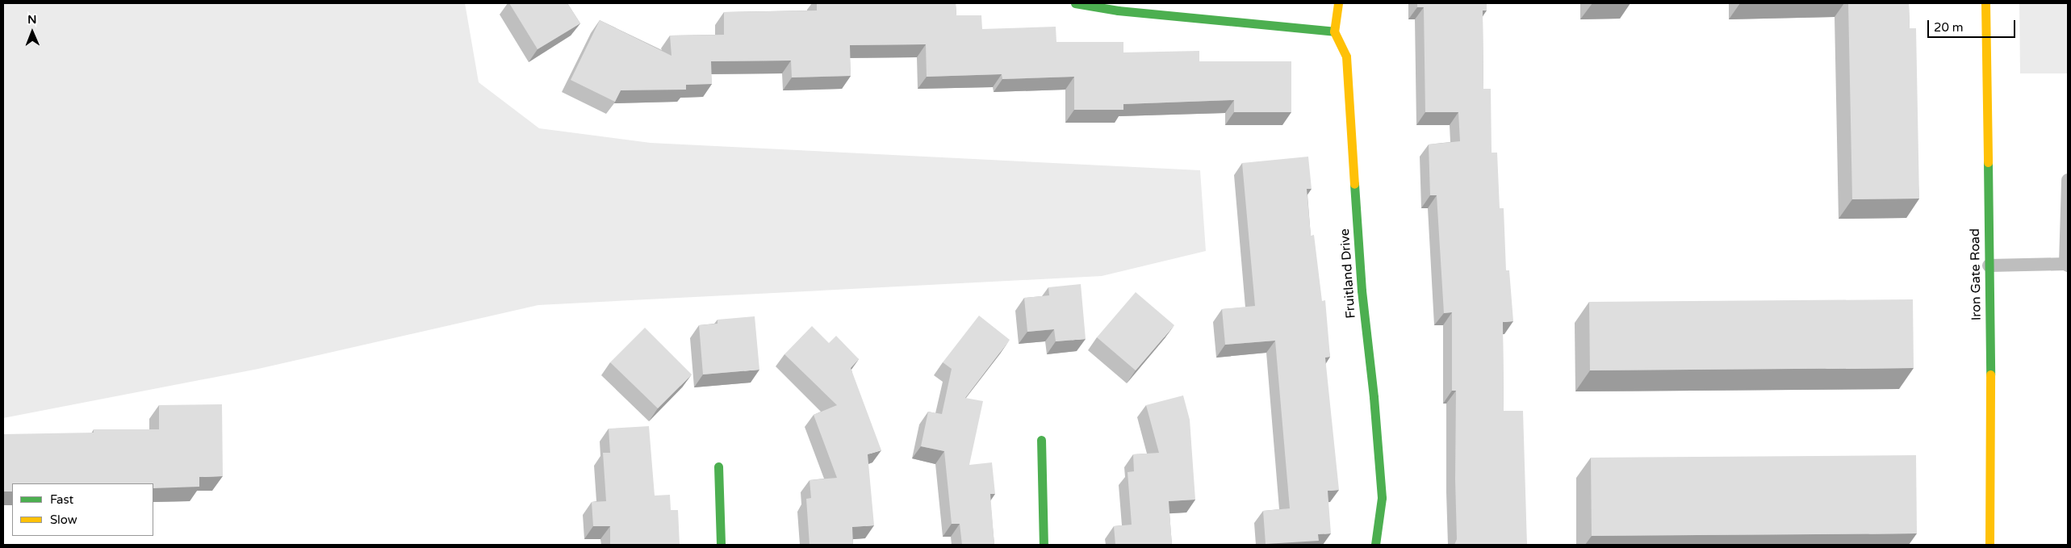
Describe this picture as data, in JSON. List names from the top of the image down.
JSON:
{
  "streets": {
    "street": ["Fruitland Drive", "Iron Gate Road"]
  },
  "legend": ["Fast", "Slow"],
  "scale_bar": "20 m",
  "north": "top"
}
